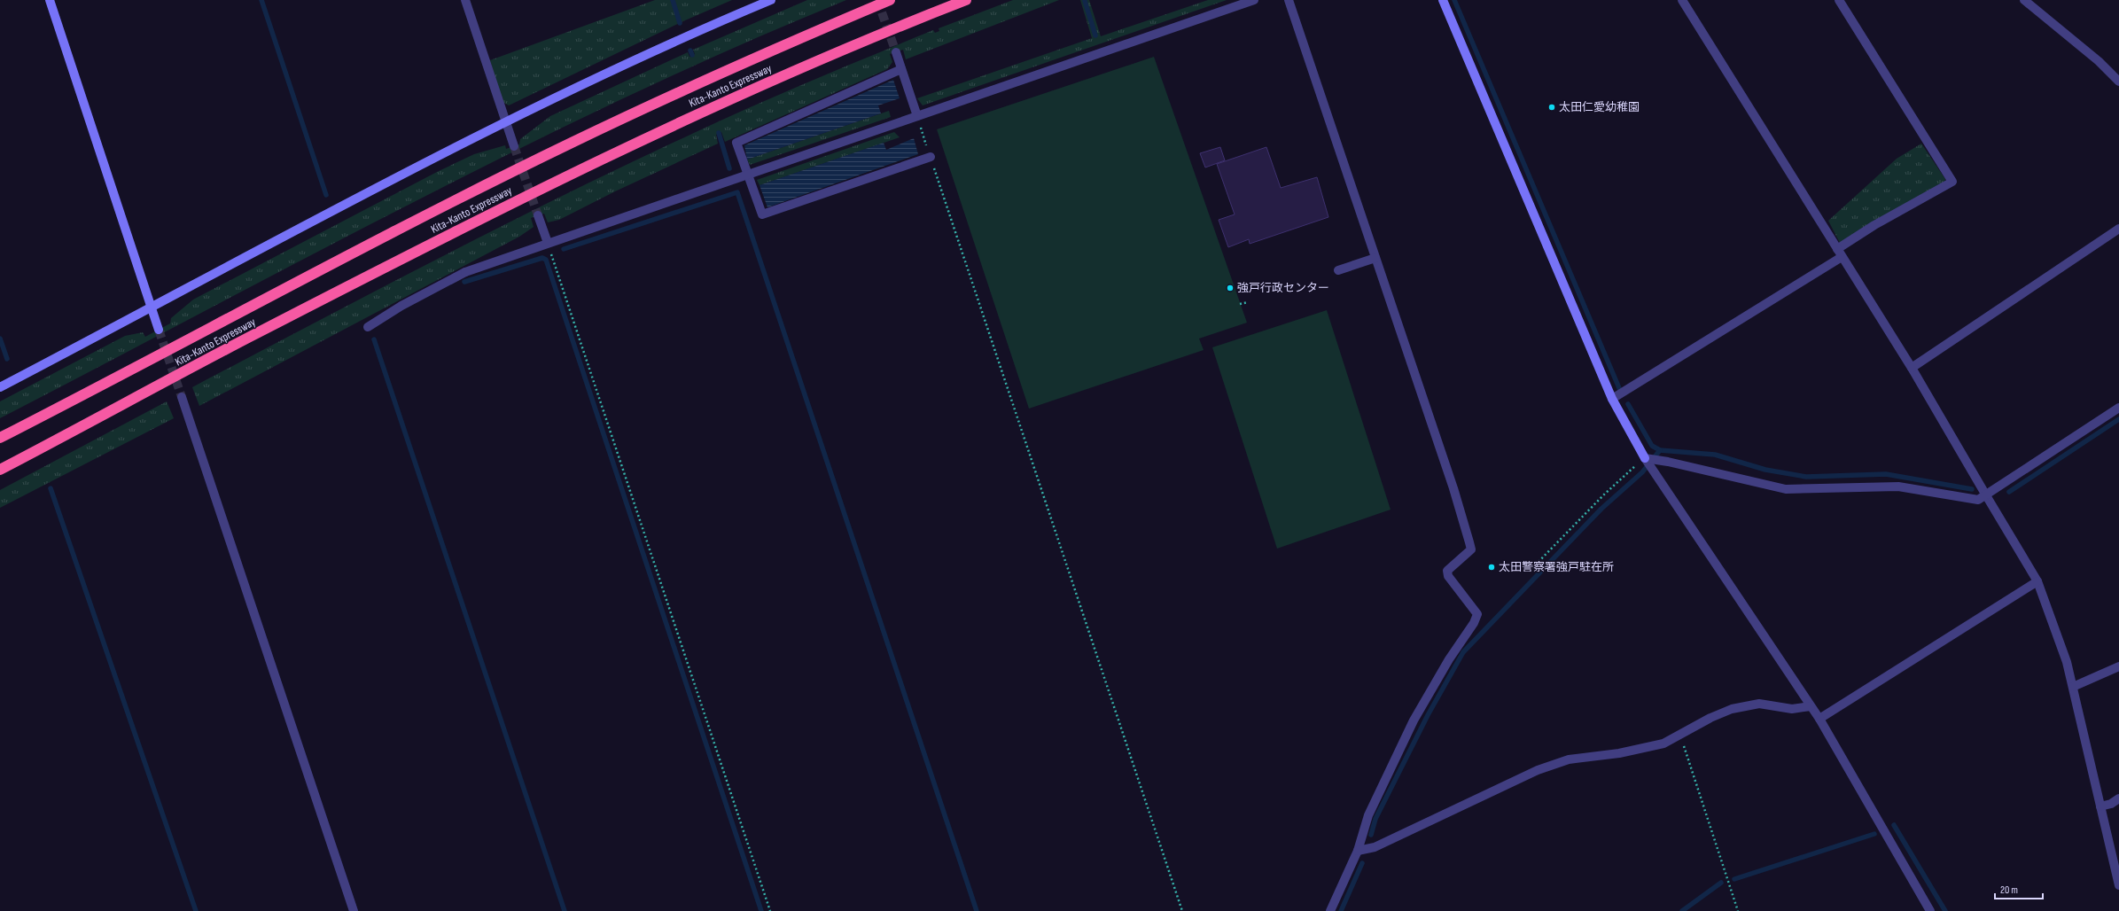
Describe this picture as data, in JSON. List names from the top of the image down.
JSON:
{
  "streets": {
    "highway": ["Kita-Kanto Expressway"]
  },
  "places": ["太田仁愛幼稚園", "強戸行政センター", "太田警察署強戸駐在所"],
  "scale_bar": "20 m"
}
